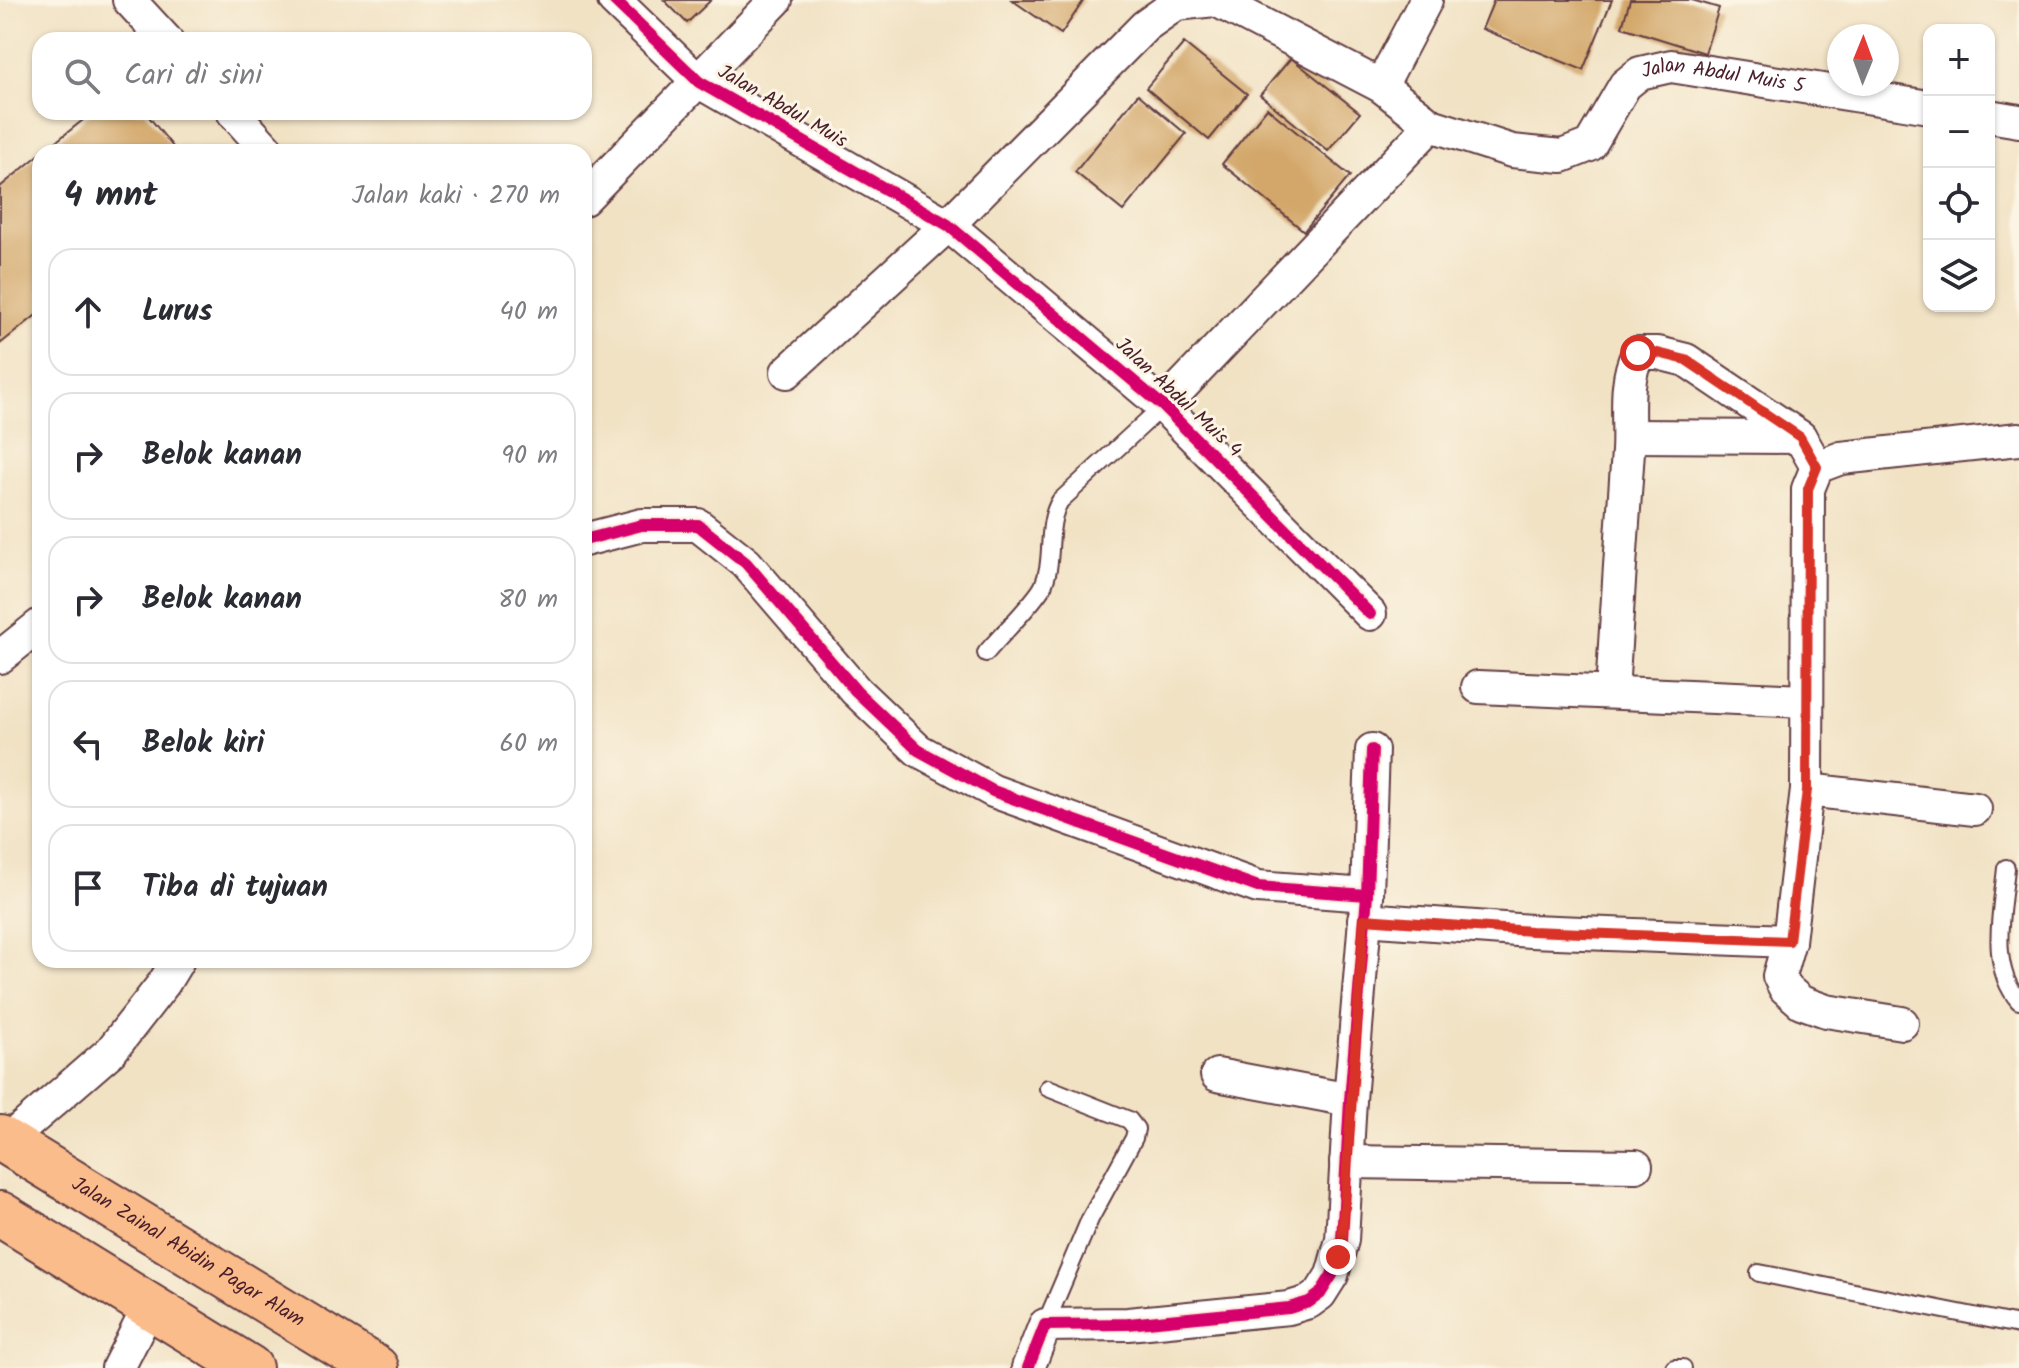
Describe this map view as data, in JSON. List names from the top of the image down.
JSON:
{
  "streets": {
    "highway": ["Jalan Zainal Abidin Pagar Alam"],
    "street": ["Jalan Abdul Muis 5", "Jalan Abdul Muis", "Jalan Abdul Muis 4"]
  },
  "crossings": [
    ["Jalan Abdul Muis", "Jalan Abdul Muis 4"]
  ],
  "north": "top",
  "page": {
    "map_buttons": ["+", "−"],
    "search": "Cari di sini",
    "heading": ["4 mnt", "Jalan kaki · 270 m"],
    "list": [
      ["Lurus", "40 m"],
      ["Belok kanan", "90 m"],
      ["Belok kanan", "80 m"],
      ["Belok kiri", "60 m"],
      "Tiba di tujuan"
    ]
  }
}
